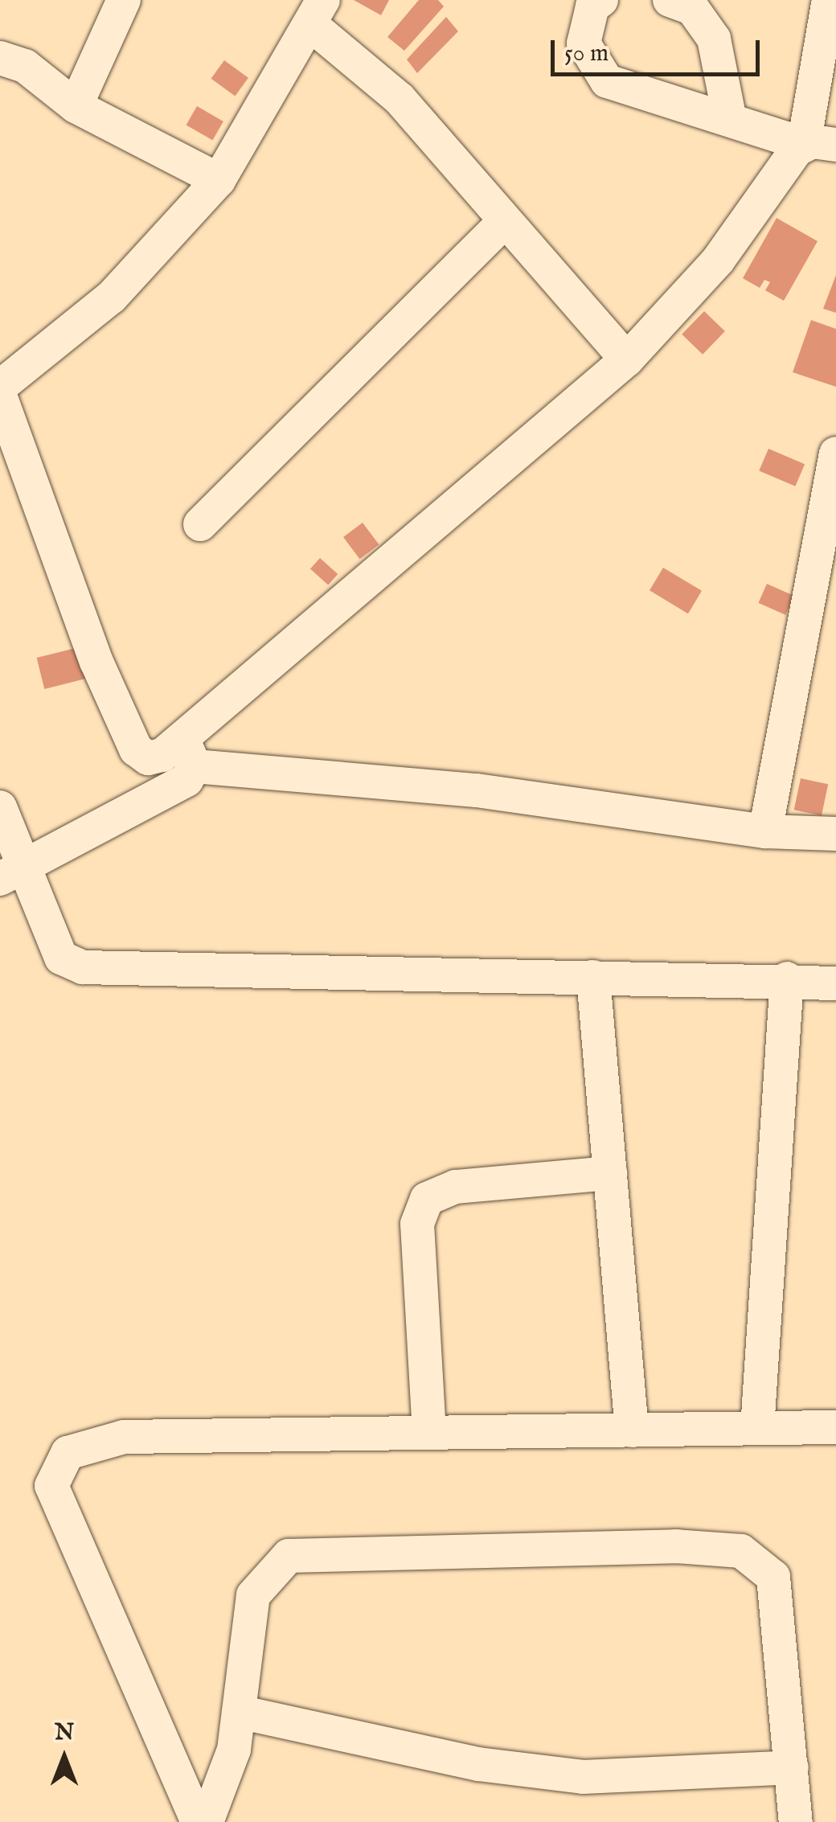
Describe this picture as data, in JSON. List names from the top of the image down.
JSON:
{
  "scale_bar": "50 m",
  "north": "top"
}
